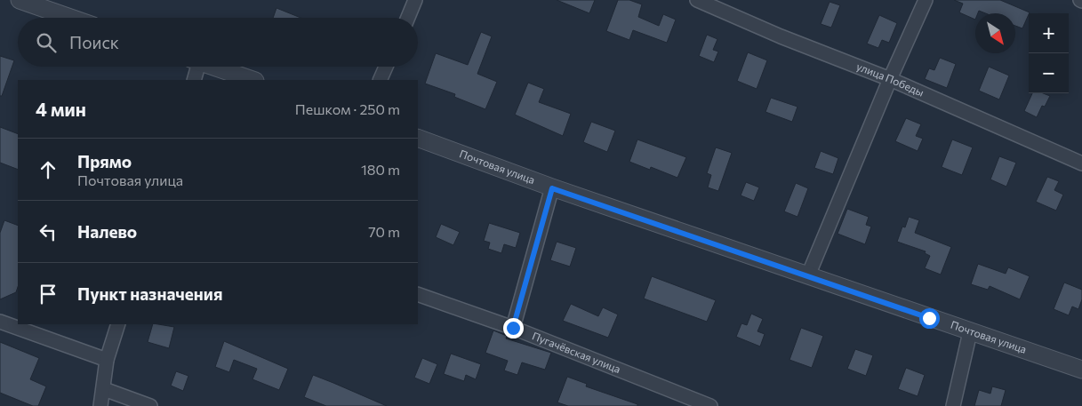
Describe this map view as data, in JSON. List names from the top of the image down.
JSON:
{
  "streets": {
    "street": ["улица Победы", "Почтовая улица", "Пугачёвская улица"]
  },
  "north": "bottom right",
  "page": {
    "map_buttons": ["+", "−"],
    "search": "Поиск",
    "heading": ["4 мин", "Пешком · 250 m"],
    "list": [
      ["Прямо", "Почтовая улица", "180 m"],
      ["Налево", "70 m"],
      "Пункт назначения"
    ]
  }
}
